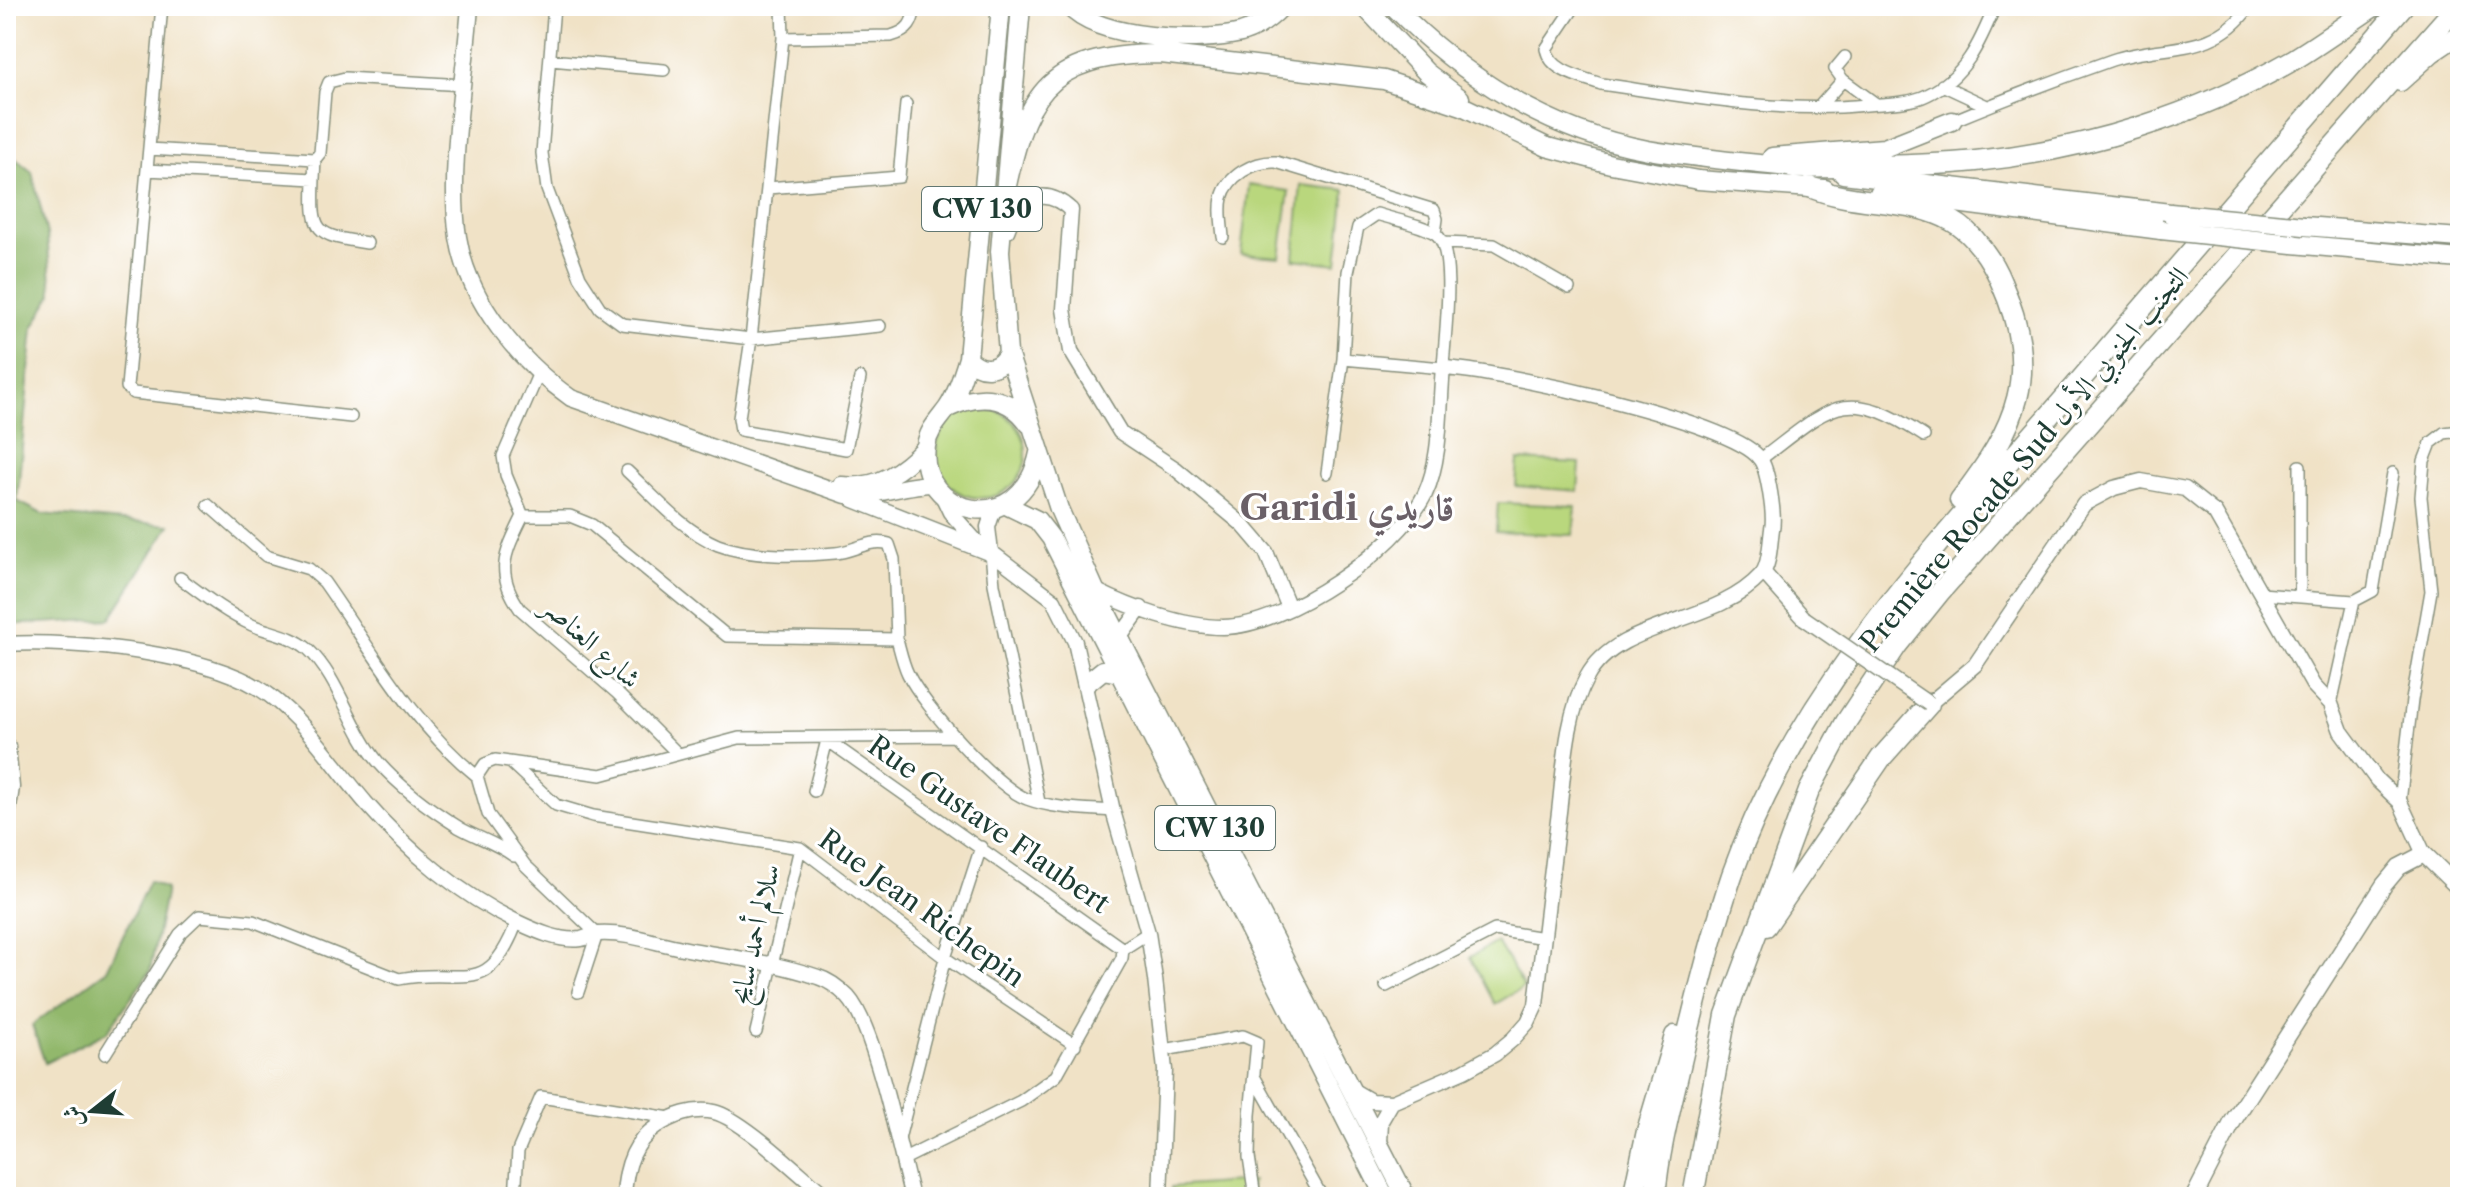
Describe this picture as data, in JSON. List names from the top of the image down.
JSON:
{
  "streets": {
    "highway": ["Première Rocade Sud التجنب الجنوبي الأول"],
    "main road": ["CW 130"],
    "street": [
      "شارع العناصر",
      "Rue Gustave Flaubert",
      "Rue Jean Richepin",
      "سلالم أحمد سايح"
    ]
  },
  "crossings": [
    ["Rue Jean Richepin", "سلالم أحمد سايح"]
  ],
  "districts": ["Garidi قاريدي"],
  "north": "left"
}
